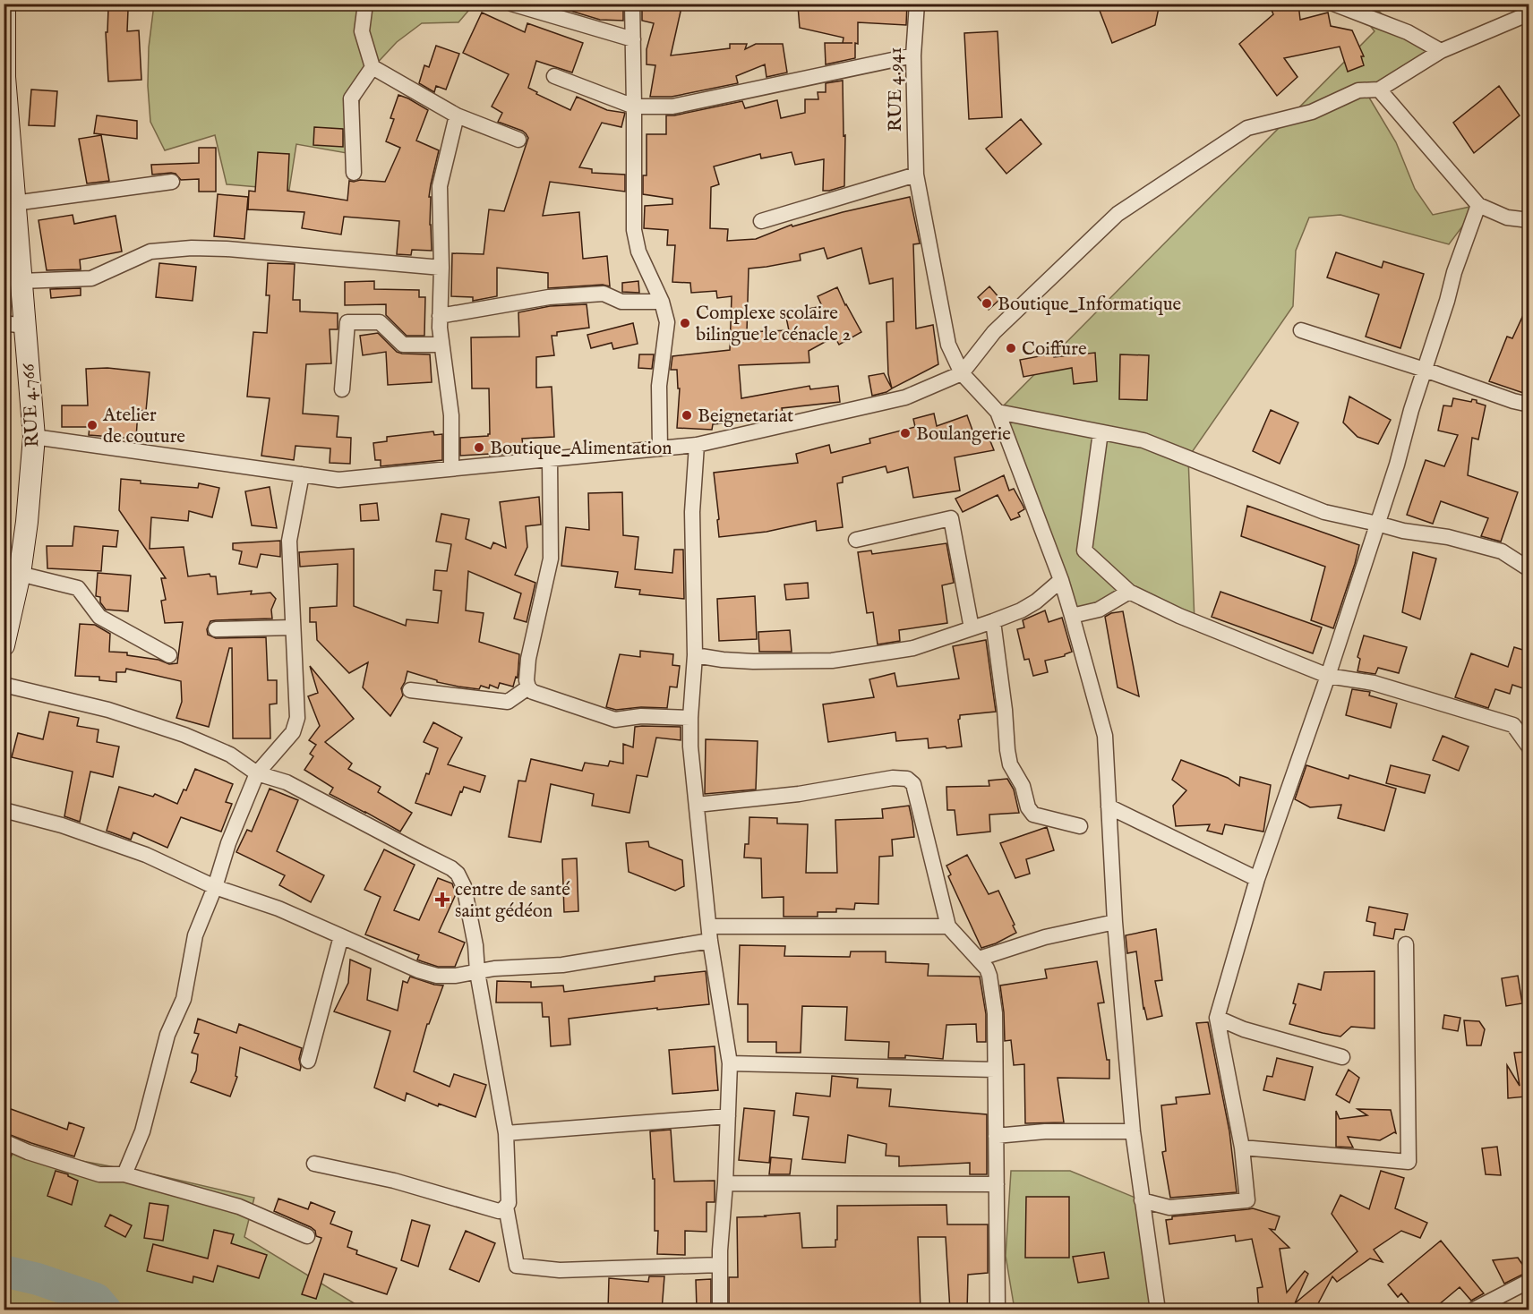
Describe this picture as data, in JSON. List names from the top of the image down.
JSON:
{
  "streets": {
    "street": ["RUE 4.941", "RUE 4.766"]
  },
  "places": {
    "other": [
      "Boutique_Informatique",
      "Complexe scolaire bilingue le cénacle 2",
      "Coiffure",
      "Beignetariat",
      "Atelier de couture",
      "Boulangerie",
      "Boutique_Alimentation"
    ],
    "health": ["centre de santé saint gédéon"]
  }
}
